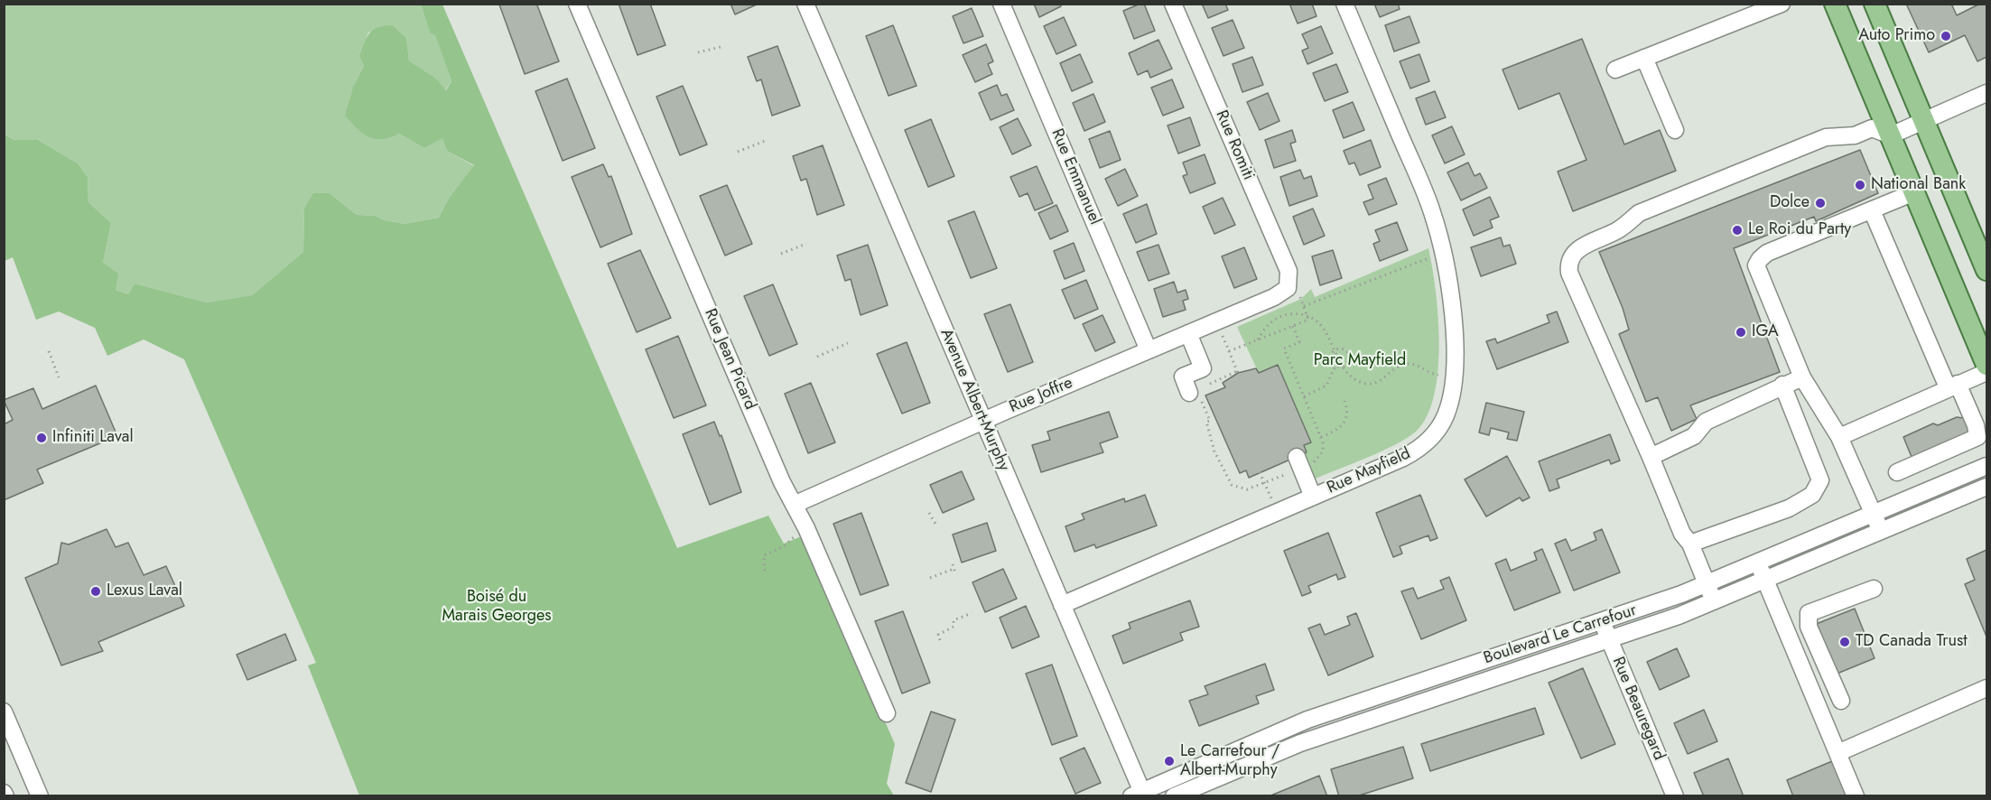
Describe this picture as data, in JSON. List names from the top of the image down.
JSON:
{
  "streets": {
    "street": [
      "Rue Romiti",
      "Rue Emmanuel",
      "Rue Jean Picard",
      "Rue Joffre",
      "Avenue Albert-Murphy",
      "Rue Mayfield",
      "Boulevard Le Carrefour",
      "Rue Beauregard"
    ]
  },
  "crossings": [
    ["Rue Romiti", "Rue Joffre"],
    ["Rue Emmanuel", "Rue Joffre"],
    ["Rue Jean Picard", "Rue Joffre"],
    ["Rue Joffre", "Avenue Albert-Murphy"],
    ["Avenue Albert-Murphy", "Rue Mayfield"],
    ["Avenue Albert-Murphy", "Boulevard Le Carrefour"],
    ["Boulevard Le Carrefour", "Rue Beauregard"]
  ],
  "parks": ["Parc Mayfield", "Boisé du Marais Georges"],
  "places": [
    "Auto Primo",
    "National Bank",
    "Dolce",
    "Le Roi du Party",
    "IGA",
    "Infiniti Laval",
    "Lexus Laval",
    "TD Canada Trust",
    "Le Carrefour / Albert-Murphy"
  ]
}
